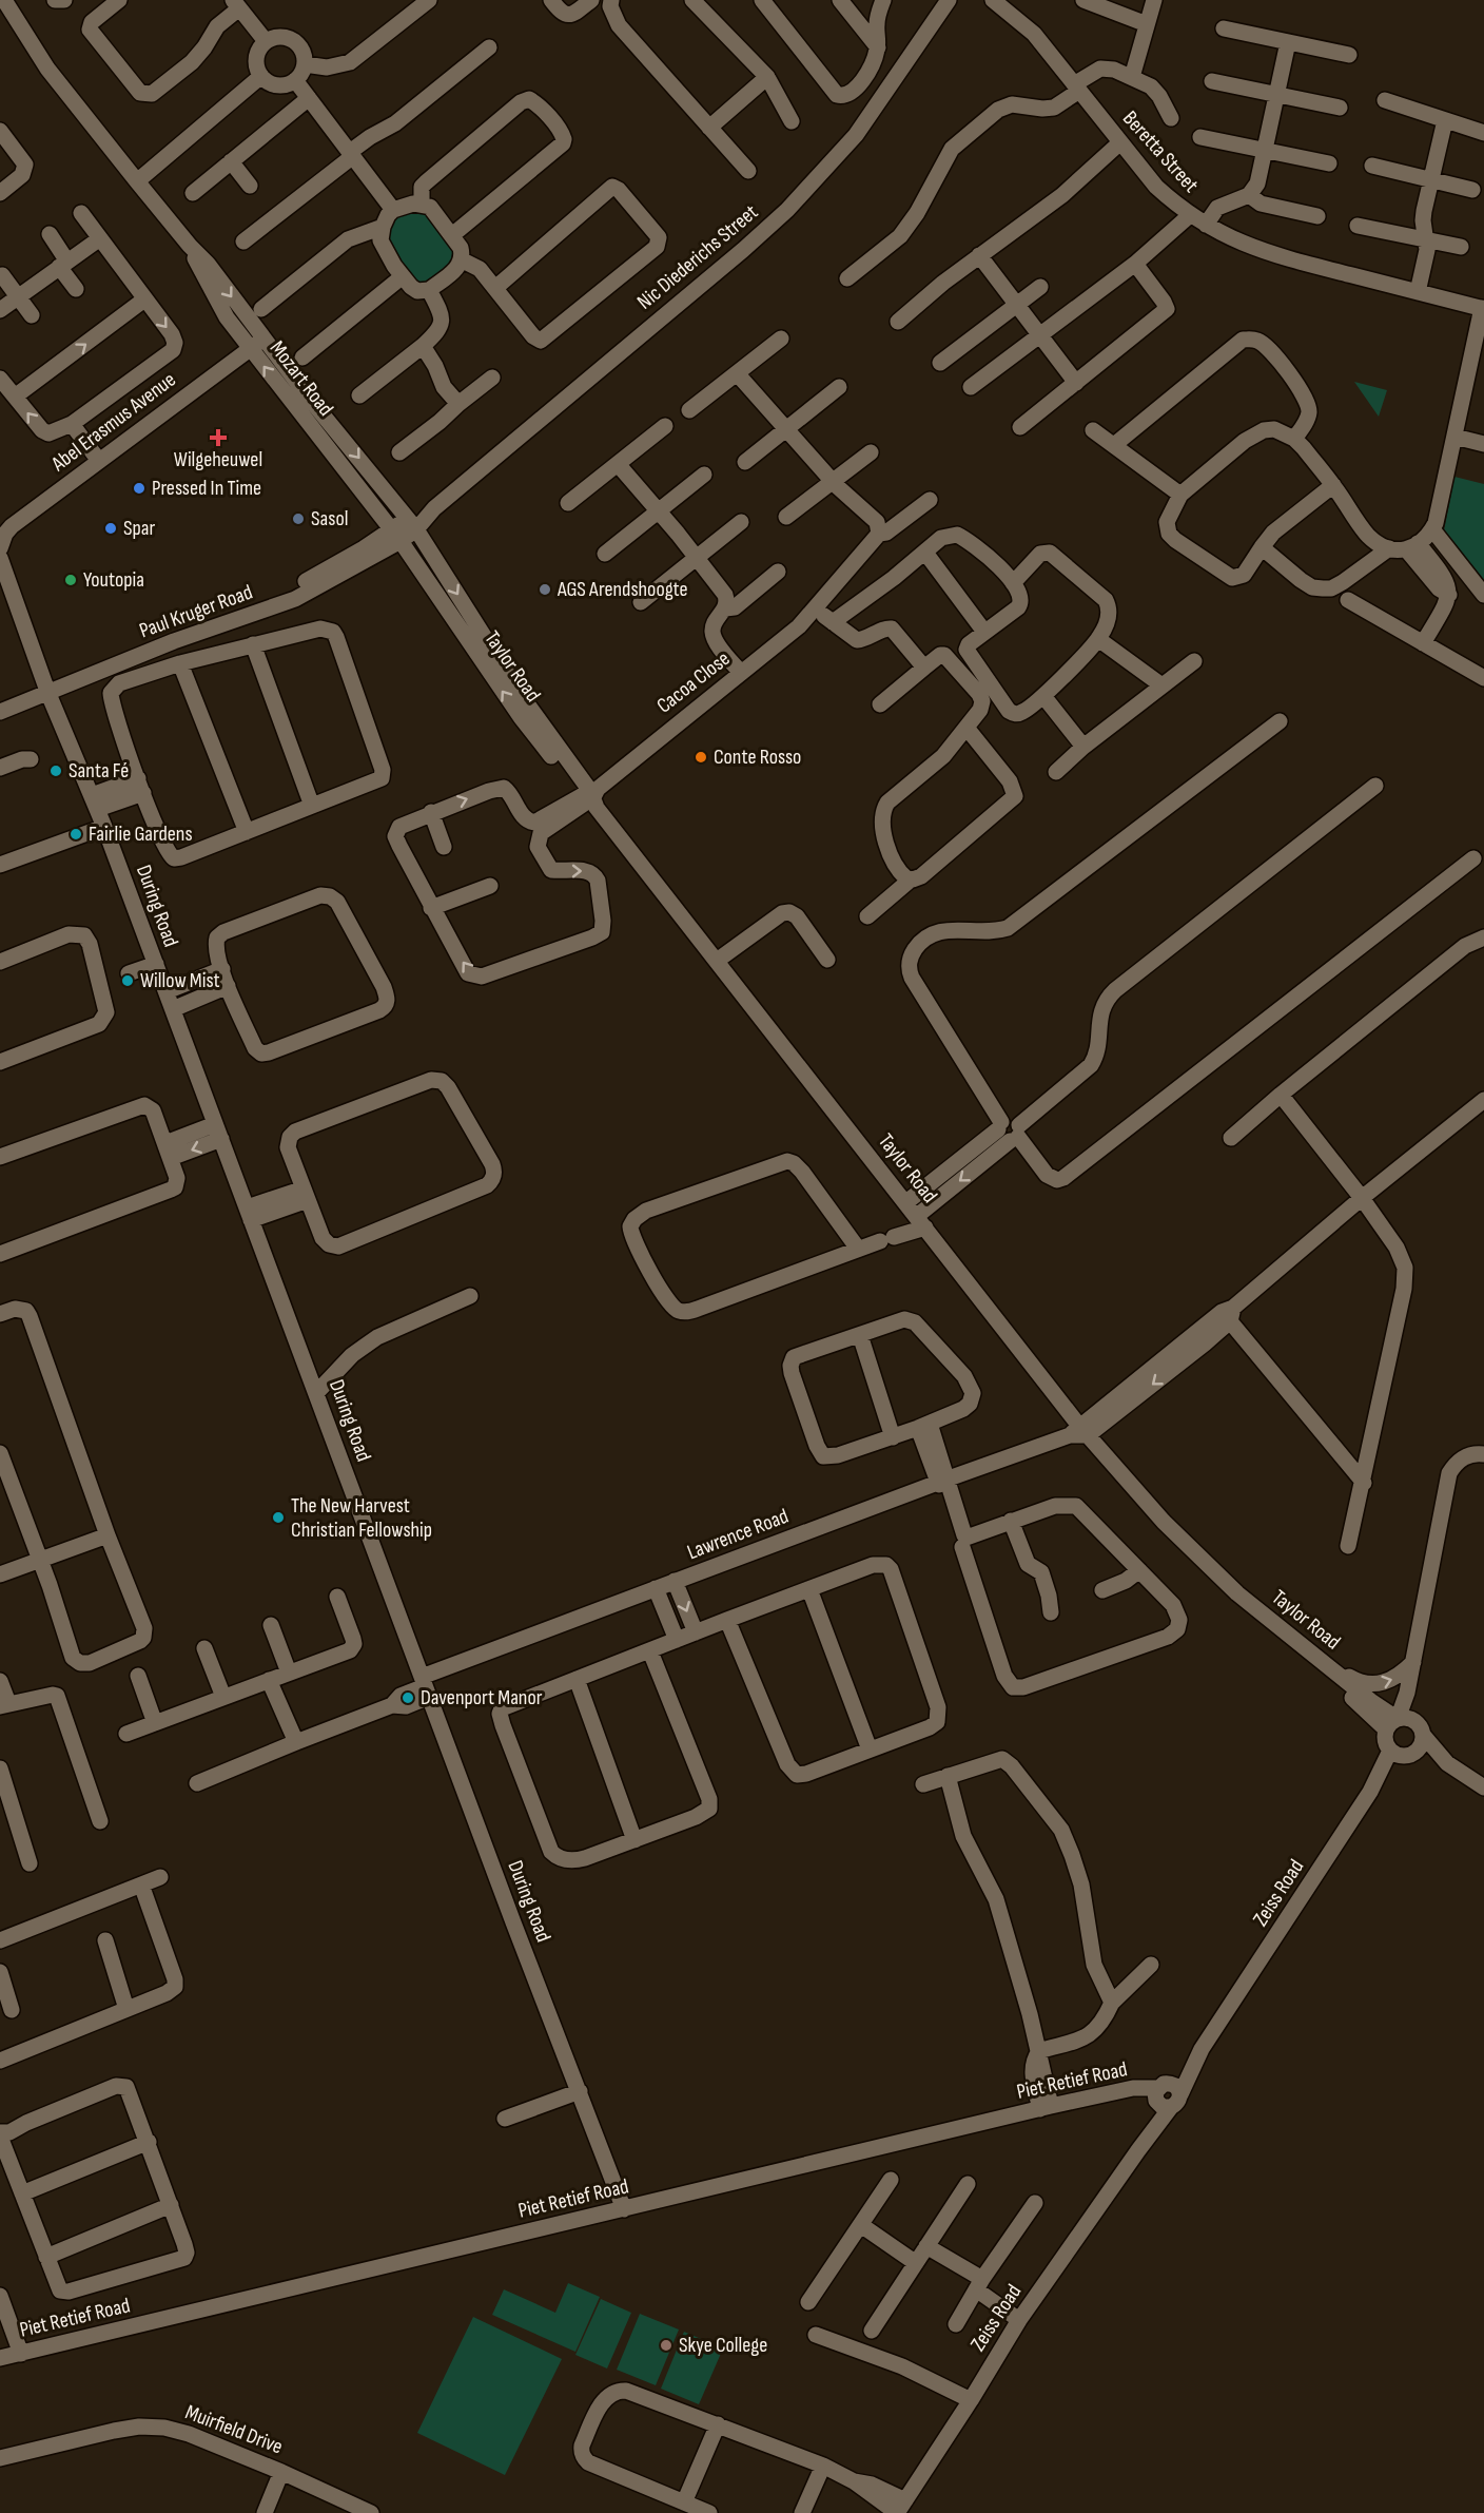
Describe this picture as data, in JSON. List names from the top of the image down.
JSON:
{
  "streets": {
    "street": [
      "Beretta Street",
      "Nic Diederichs Street",
      "Mozart Road",
      "Abel Erasmus Avenue",
      "Paul Kruger Road",
      "Taylor Road",
      "Cacoa Close",
      "During Road",
      "Lawrence Road",
      "Zeiss Road",
      "Piet Retief Road",
      "Muirfield Drive"
    ]
  },
  "crossings": [
    ["Nic Diederichs Street", "Mozart Road"],
    ["Nic Diederichs Street", "Paul Kruger Road"],
    ["Nic Diederichs Street", "Taylor Road"],
    ["Mozart Road", "Abel Erasmus Avenue"],
    ["Mozart Road", "Paul Kruger Road"],
    ["Mozart Road", "Taylor Road"],
    ["Paul Kruger Road", "Taylor Road"],
    ["Paul Kruger Road", "During Road"],
    ["Taylor Road", "Cacoa Close"],
    ["Taylor Road", "Lawrence Road"],
    ["Taylor Road", "Zeiss Road"],
    ["During Road", "Lawrence Road"],
    ["During Road", "Piet Retief Road"],
    ["Zeiss Road", "Piet Retief Road"]
  ],
  "places": {
    "health": ["Wilgeheuwel"],
    "other": [
      "Pressed In Time",
      "Sasol",
      "Spar",
      "Youtopia",
      "AGS Arendshoogte",
      "Conte Rosso",
      "Santa Fé",
      "Fairlie Gardens",
      "Willow Mist",
      "The New Harvest Christian Fellowship",
      "Davenport Manor",
      "Skye College"
    ]
  }
}
